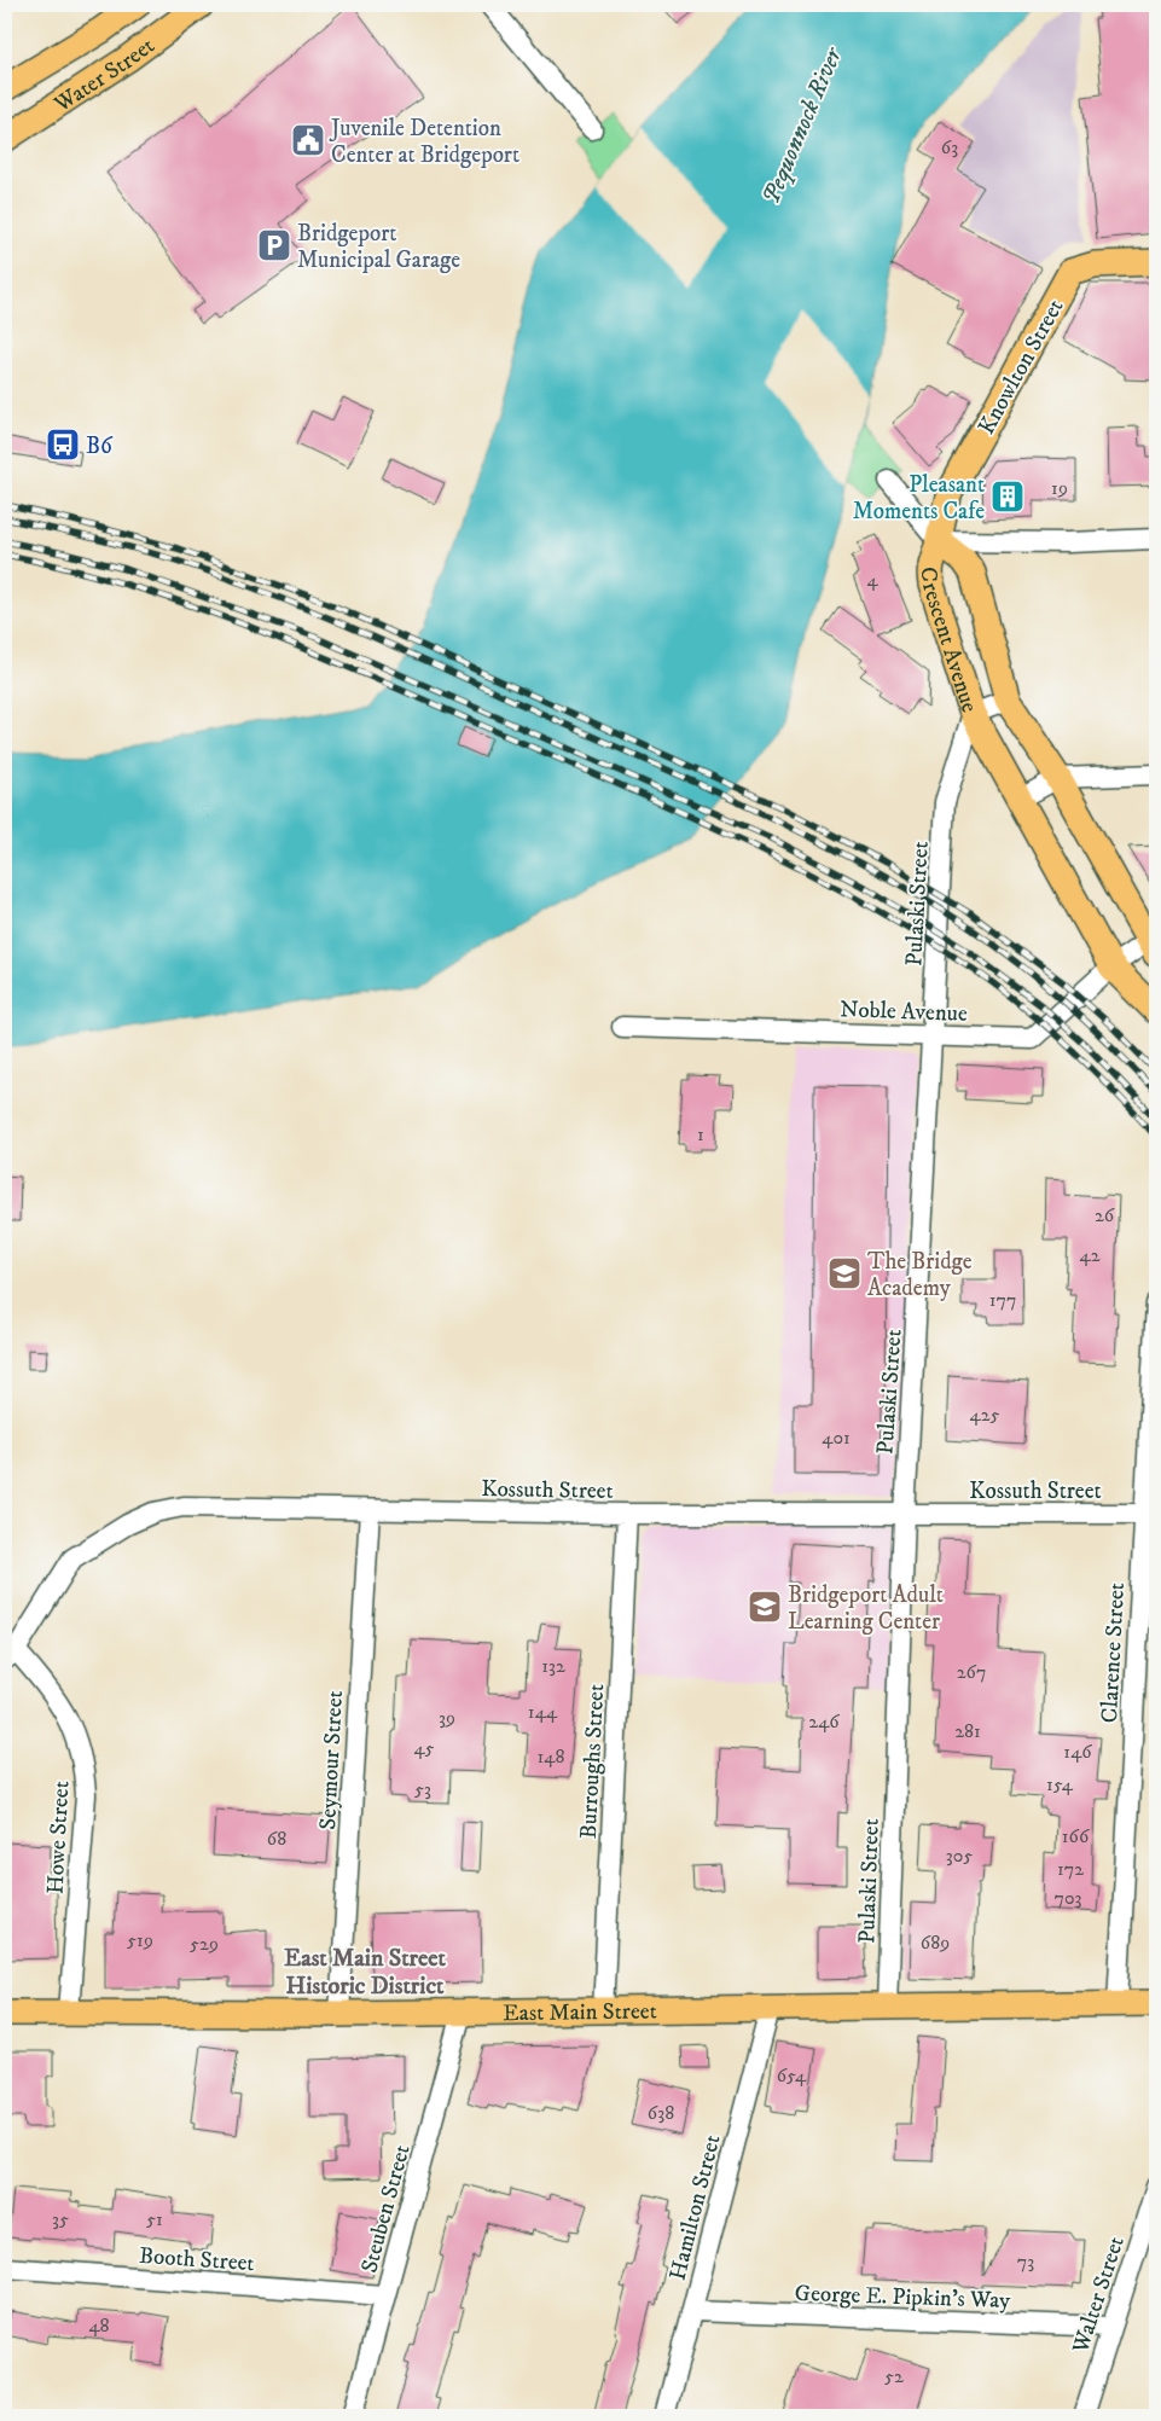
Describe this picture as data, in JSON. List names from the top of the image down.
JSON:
{
  "streets": {
    "main road": [
      "Water Street",
      "Knowlton Street",
      "Crescent Avenue",
      "East Main Street"
    ],
    "street": [
      "Pulaski Street",
      "Noble Avenue",
      "Kossuth Street",
      "Clarence Street",
      "Seymour Street",
      "Burroughs Street",
      "Howe Street",
      "Hamilton Street",
      "Steuben Street",
      "Booth Street",
      "Walter Street",
      "George E. Pipkin's Way"
    ]
  },
  "crossings": [
    ["Knowlton Street", "Crescent Avenue"],
    ["Crescent Avenue", "Pulaski Street"],
    ["Crescent Avenue", "Noble Avenue"],
    ["Pulaski Street", "Noble Avenue"],
    ["Pulaski Street", "Kossuth Street"],
    ["Pulaski Street", "East Main Street"],
    ["Kossuth Street", "Clarence Street"],
    ["Kossuth Street", "Seymour Street"],
    ["Kossuth Street", "Burroughs Street"],
    ["Kossuth Street", "Howe Street"],
    ["Clarence Street", "East Main Street"],
    ["Seymour Street", "East Main Street"],
    ["Burroughs Street", "East Main Street"],
    ["Howe Street", "East Main Street"],
    ["East Main Street", "Hamilton Street"],
    ["East Main Street", "Steuben Street"],
    ["Hamilton Street", "George E. Pipkin's Way"],
    ["Steuben Street", "Booth Street"],
    ["Walter Street", "George E. Pipkin's Way"]
  ],
  "districts": ["East Main Street Historic District"],
  "water": ["Pequonnock River"],
  "places": {
    "public building": ["Juvenile Detention Center at Bridgeport"],
    "parking": ["Bridgeport Municipal Garage"],
    "bus stop": ["B6"],
    "building": ["Pleasant Moments Cafe"],
    "school or university": ["The Bridge Academy", "Bridgeport Adult Learning Center"]
  },
  "house_numbers": [
    "63",
    "19",
    "4",
    "1",
    "26",
    "42",
    "177",
    "425",
    "401",
    "132",
    "267",
    "144",
    "39",
    "246",
    "281",
    "45",
    "146",
    "148",
    "154",
    "53",
    "166",
    "68",
    "305",
    "172",
    "703",
    "519",
    "689",
    "529",
    "654",
    "638",
    "35",
    "51",
    "73",
    "48",
    "52"
  ]
}
